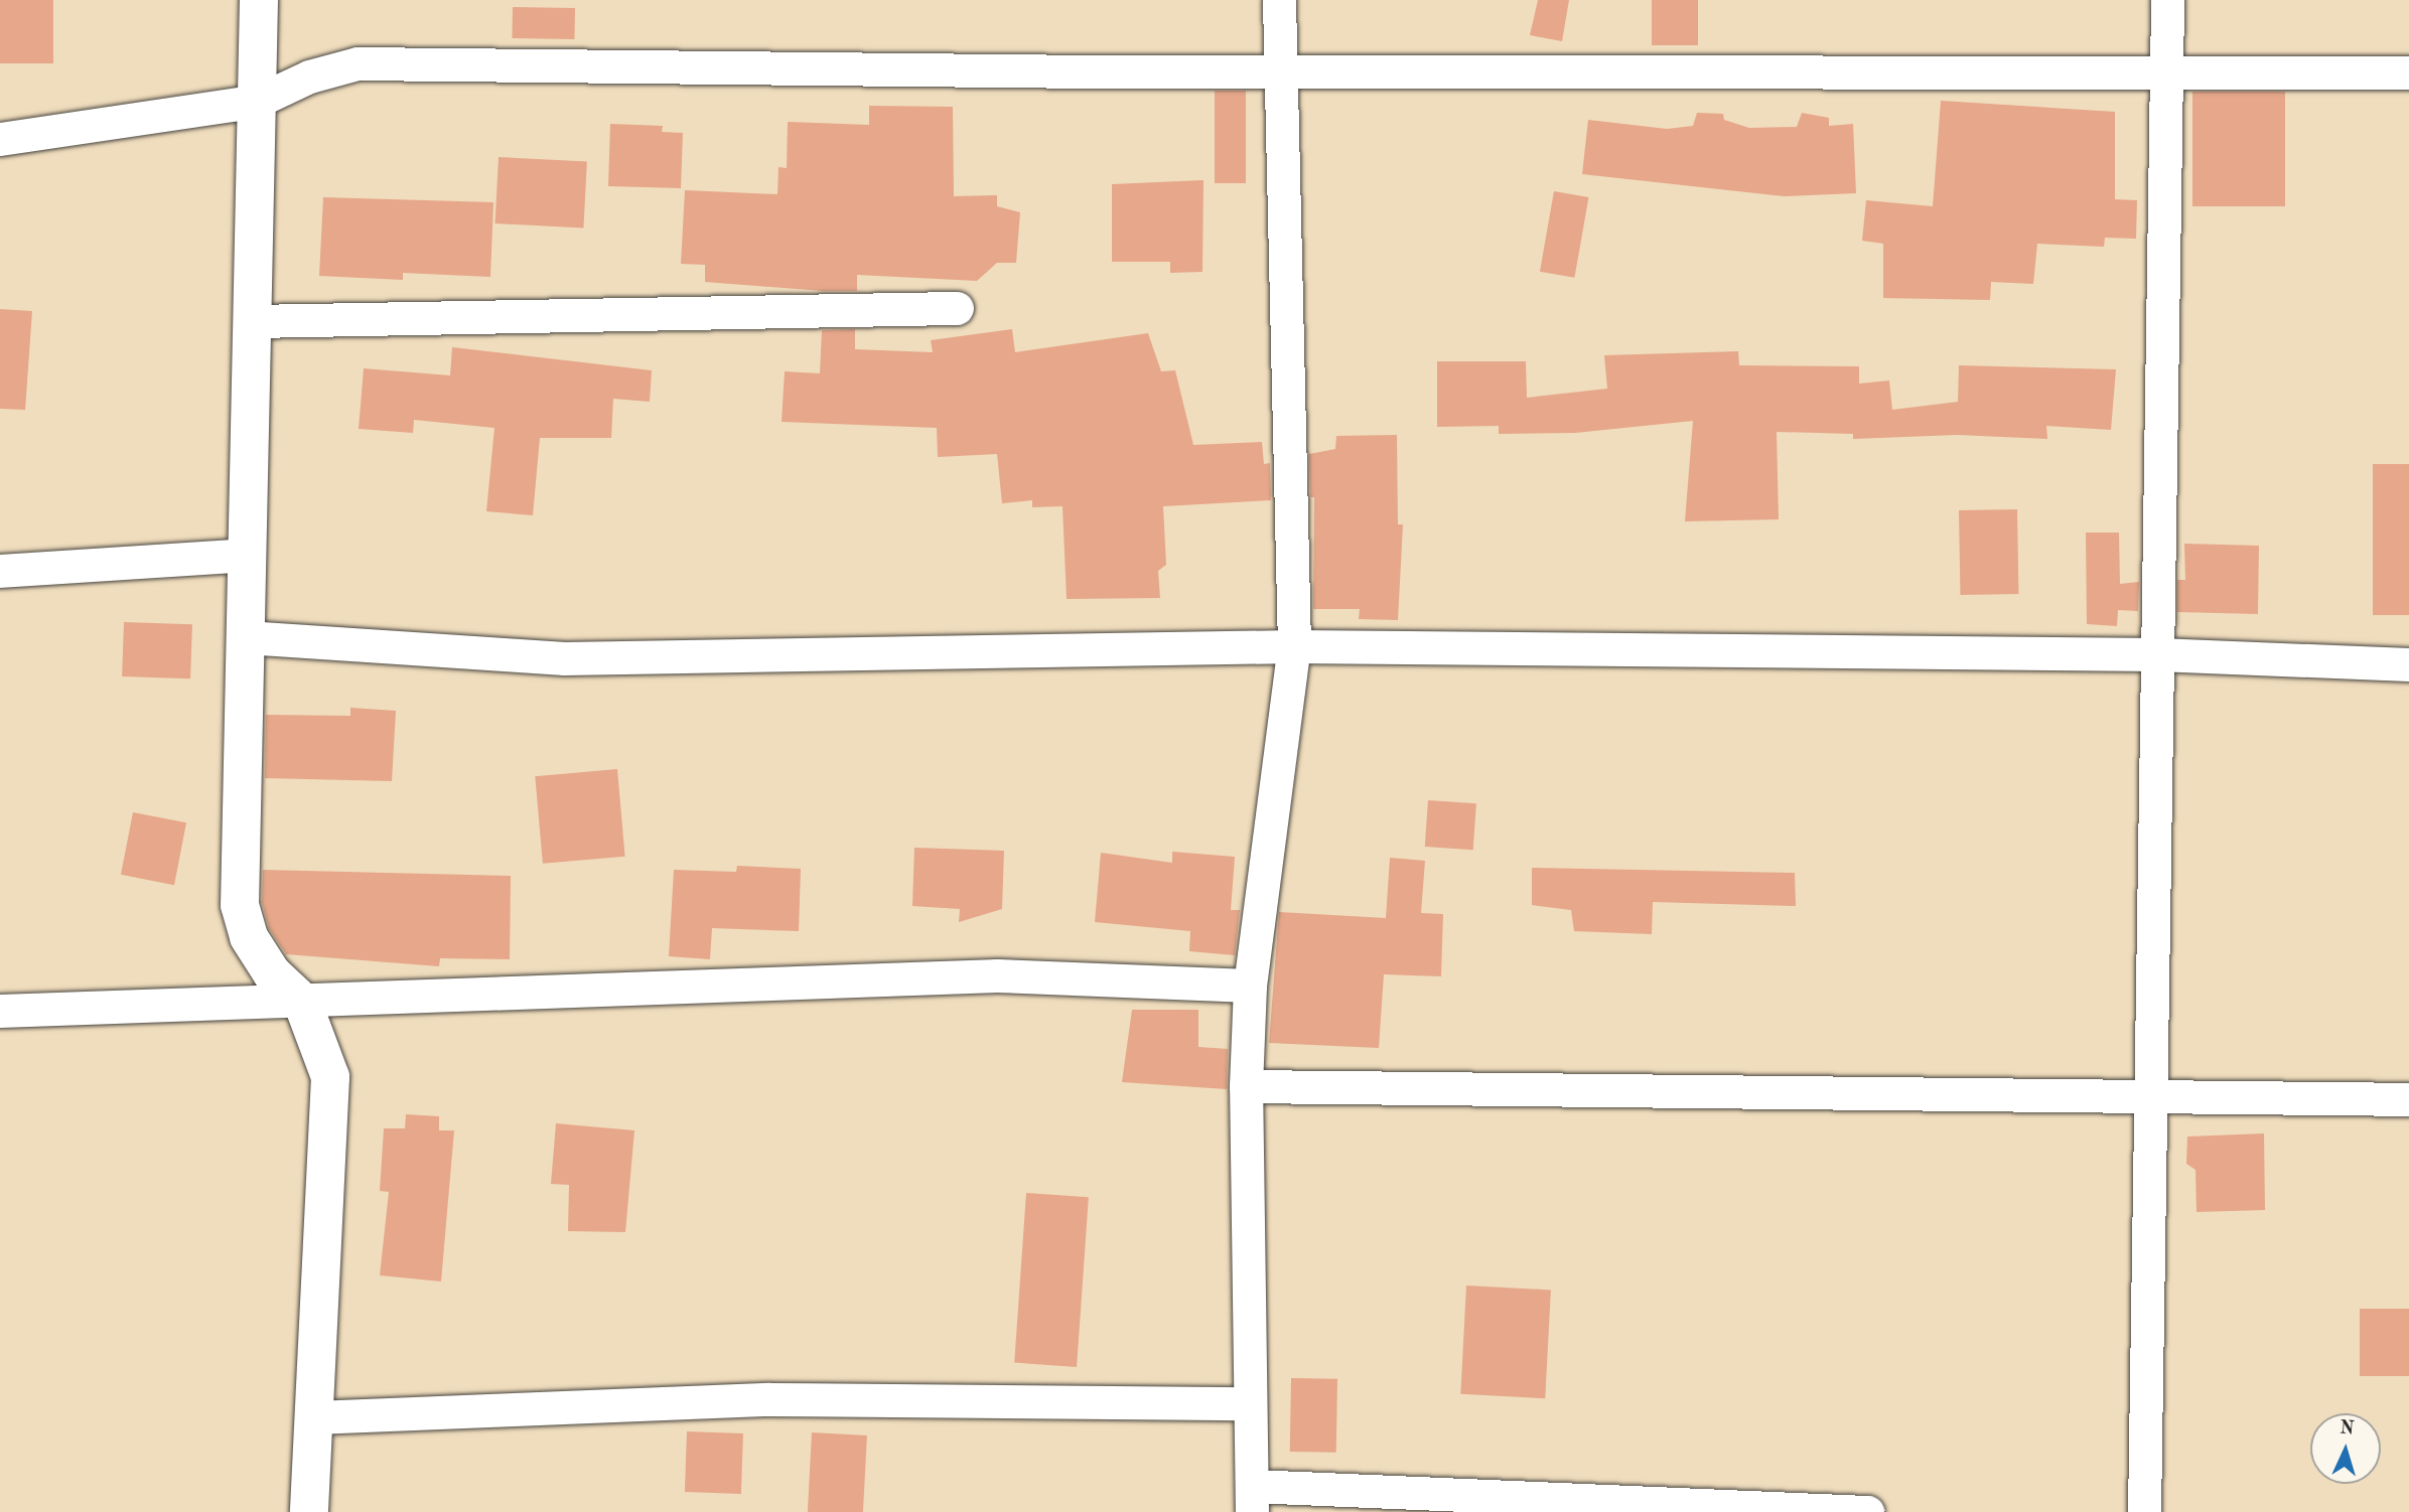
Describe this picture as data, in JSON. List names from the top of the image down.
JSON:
{
  "north": "top"
}
